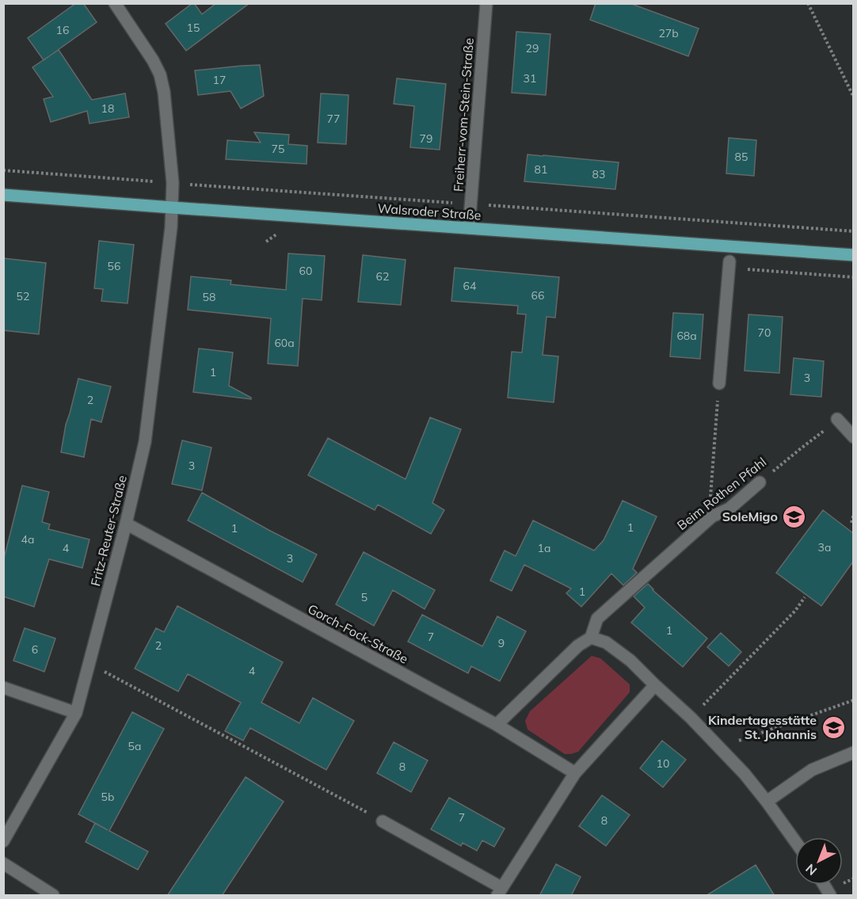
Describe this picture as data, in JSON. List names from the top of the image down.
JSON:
{
  "streets": {
    "main road": ["Walsroder Straße"],
    "street": [
      "Freiherr-vom-Stein-Straße",
      "Beim Rothen Pfahl",
      "Fritz-Reuter-Straße",
      "Gorch-Fock-Straße"
    ]
  },
  "crossings": [
    ["Freiherr-vom-Stein-Straße", "Walsroder Straße"],
    ["Walsroder Straße", "Fritz-Reuter-Straße"],
    ["Fritz-Reuter-Straße", "Gorch-Fock-Straße"]
  ],
  "places": {
    "school or university": ["SoleMigo", "Kindertagesstätte St. Johannis"]
  },
  "house_numbers": [
    "15",
    "16",
    "27b",
    "29",
    "31",
    "17",
    "18",
    "77",
    "79",
    "75",
    "85",
    "81",
    "83",
    "56",
    "60",
    "62",
    "64",
    "66",
    "52",
    "58",
    "70",
    "68a",
    "60a",
    "1",
    "3",
    "2",
    "3",
    "1",
    "1",
    "4a",
    "3a",
    "4",
    "1a",
    "3",
    "1",
    "5",
    "1",
    "7",
    "9",
    "2",
    "6",
    "4",
    "5a",
    "10",
    "8",
    "5b",
    "7",
    "8"
  ],
  "north": "bottom left"
}
